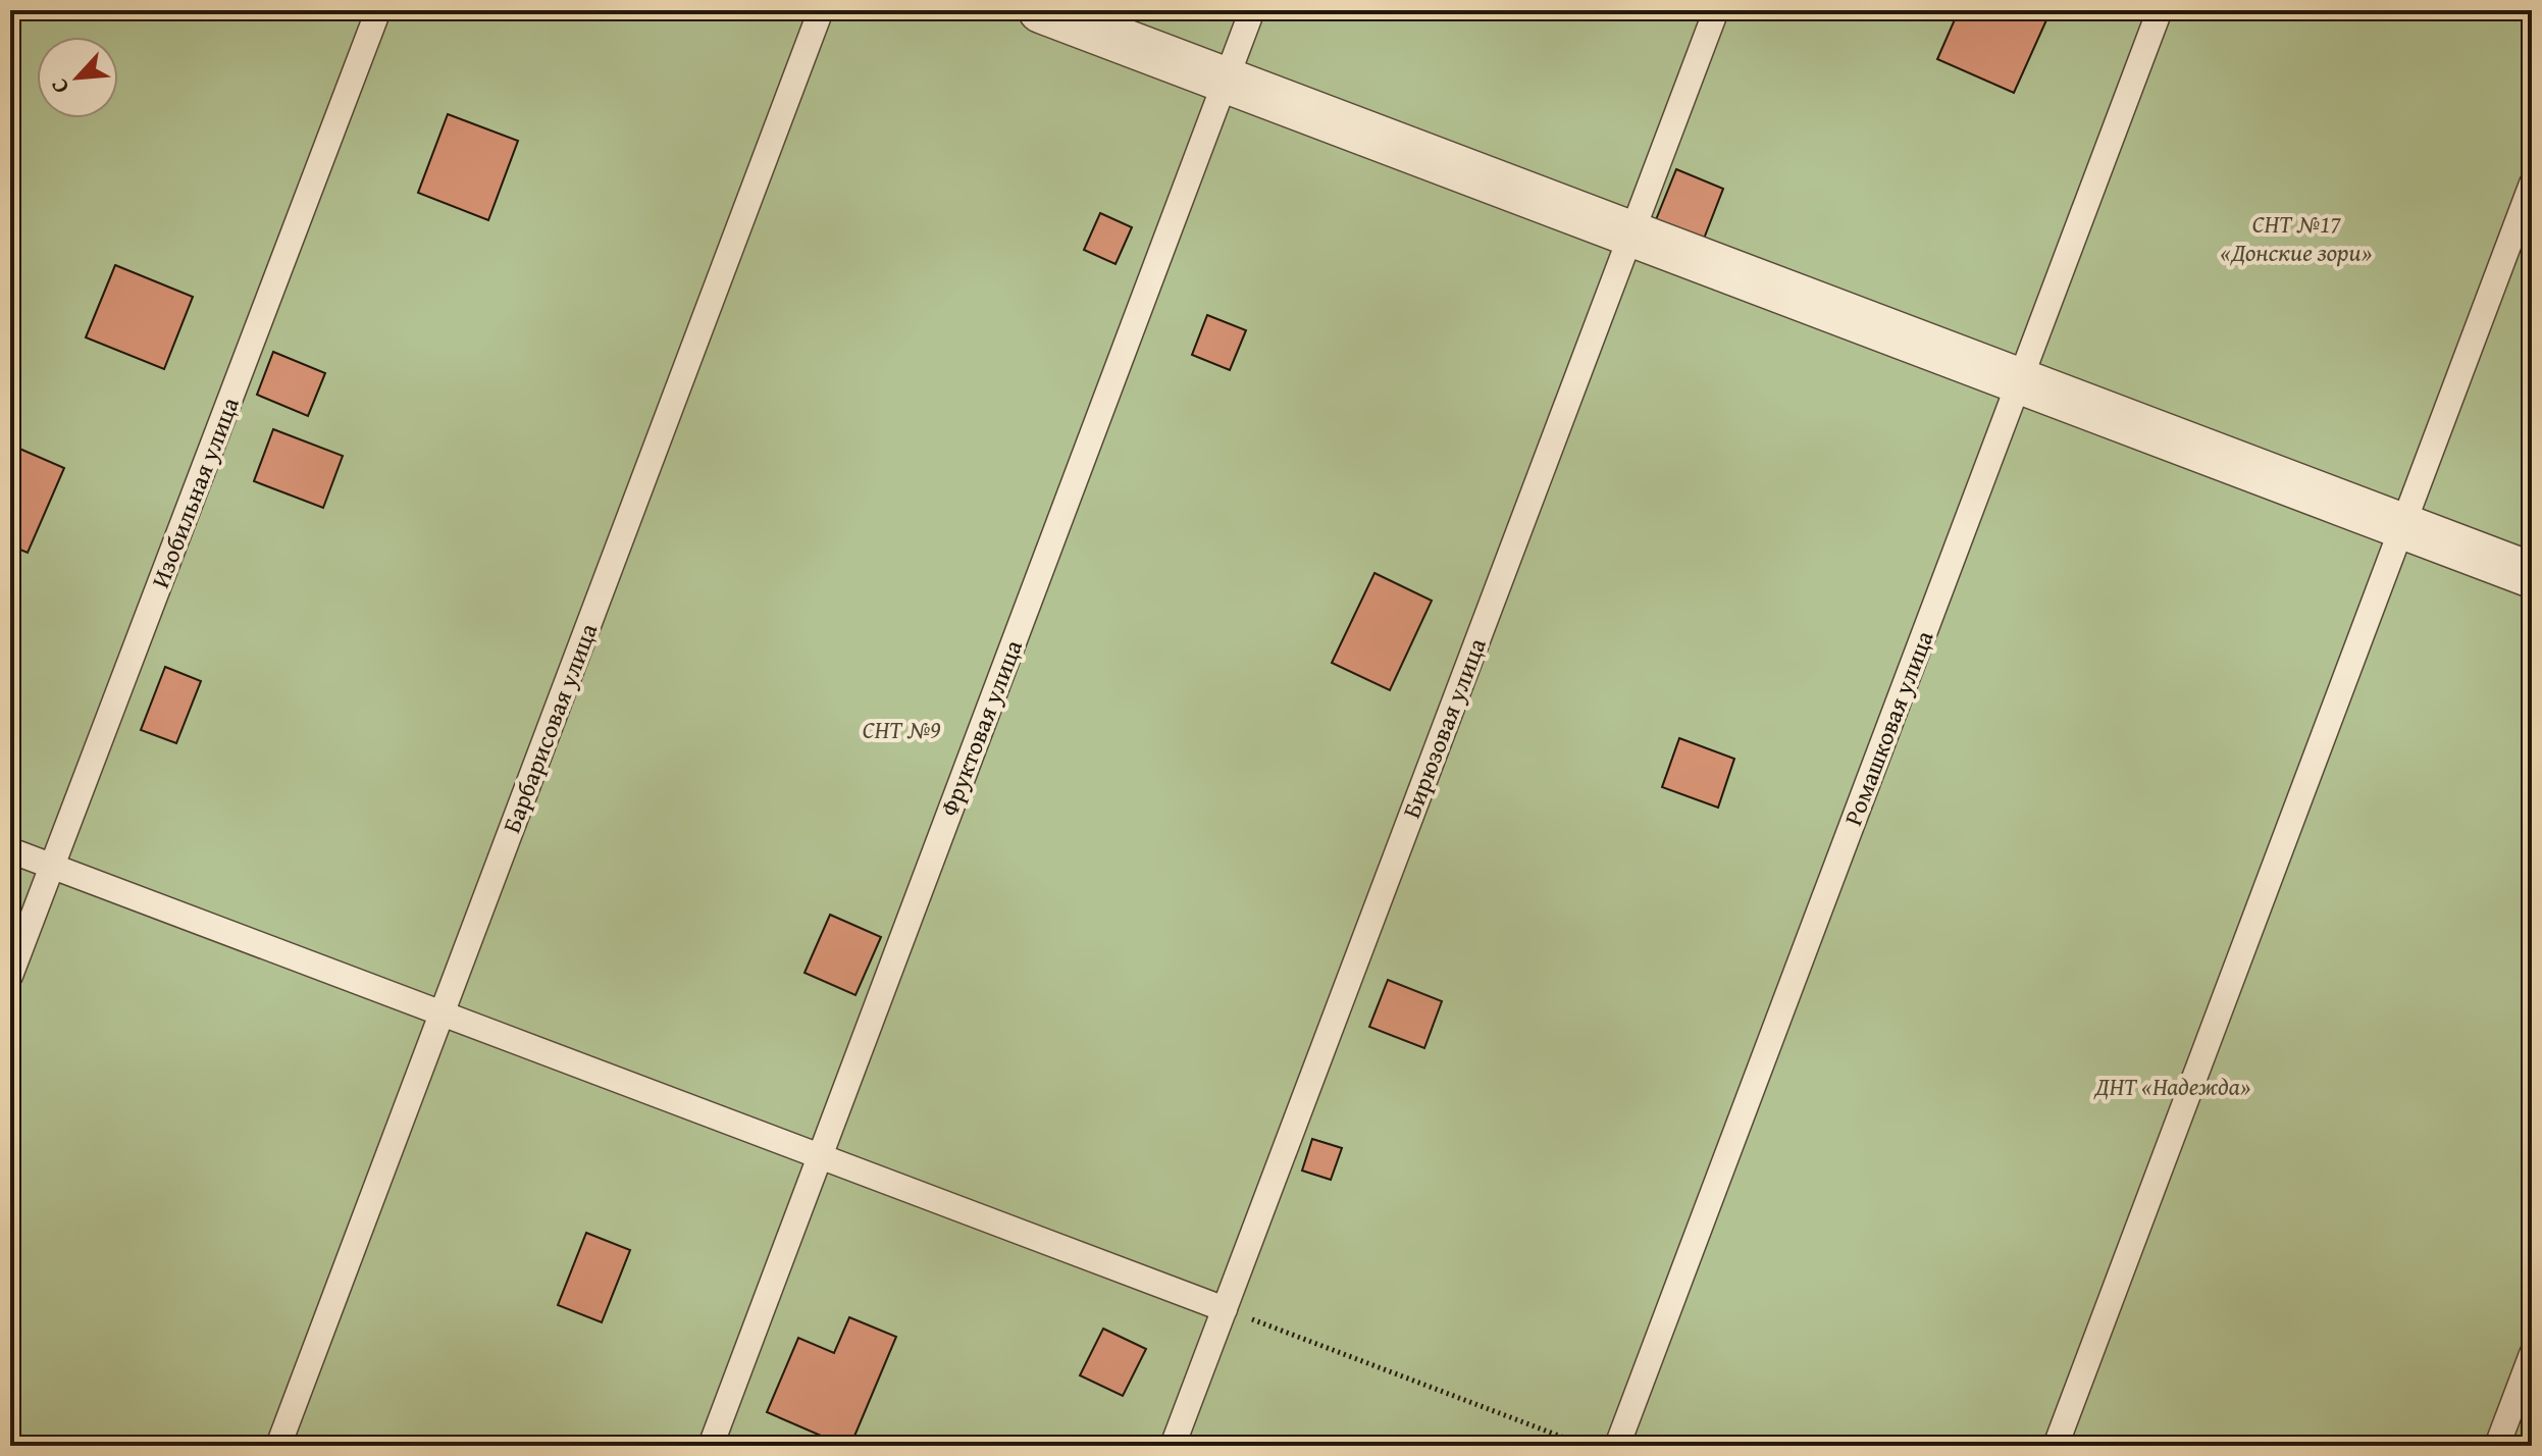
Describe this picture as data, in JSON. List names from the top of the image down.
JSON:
{
  "streets": {
    "lane": [
      "Изобильная улица",
      "Барбарисовая улица",
      "Фруктовая улица",
      "Бирюзовая улица",
      "Ромашковая улица"
    ]
  },
  "parks": ["СНТ №17 «Донские зори»", "СНТ №9", "ДНТ «Надежда»"],
  "north": "bottom left"
}
